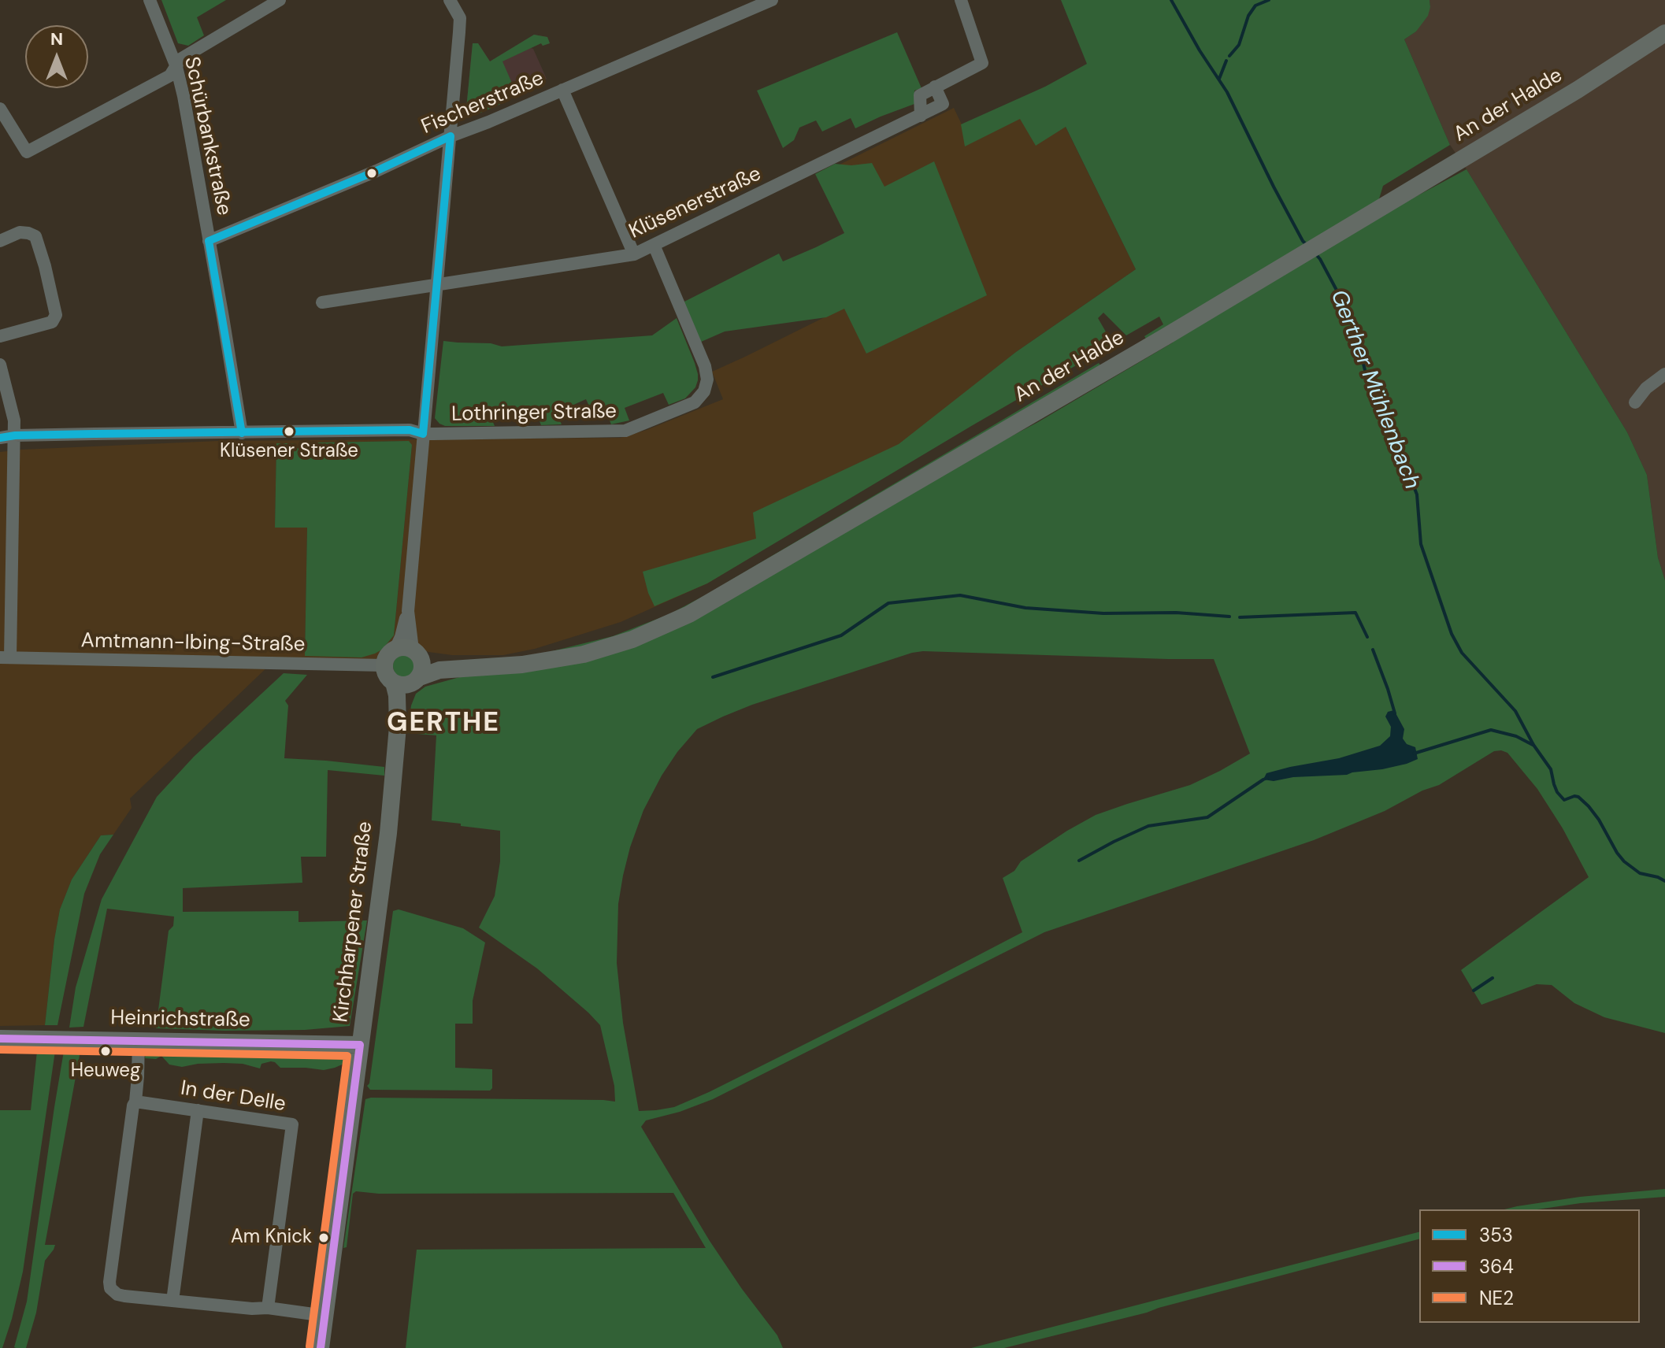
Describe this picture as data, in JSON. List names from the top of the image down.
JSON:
{
  "streets": {
    "street": [
      "Fischerstraße",
      "An der Halde",
      "Schürbankstraße",
      "Klüsenerstraße",
      "Lothringer Straße",
      "Amtmann-Ibing-Straße",
      "Kirchharpener Straße",
      "Heinrichstraße",
      "In der Delle"
    ]
  },
  "crossings": [
    ["Fischerstraße", "Schürbankstraße"],
    ["An der Halde", "Amtmann-Ibing-Straße"],
    ["An der Halde", "Kirchharpener Straße"],
    ["Schürbankstraße", "Lothringer Straße"],
    ["Klüsenerstraße", "Lothringer Straße"],
    ["Amtmann-Ibing-Straße", "Kirchharpener Straße"],
    ["Kirchharpener Straße", "Heinrichstraße"]
  ],
  "districts": ["GERTHE"],
  "water": ["Gerther Mühlenbach"],
  "places": ["Klüsener Straße", "Heuweg", "Am Knick"],
  "lines": ["transit line 353", "transit line 364", "transit line NE2"],
  "legend": ["353", "364", "NE2"],
  "north": "top"
}
